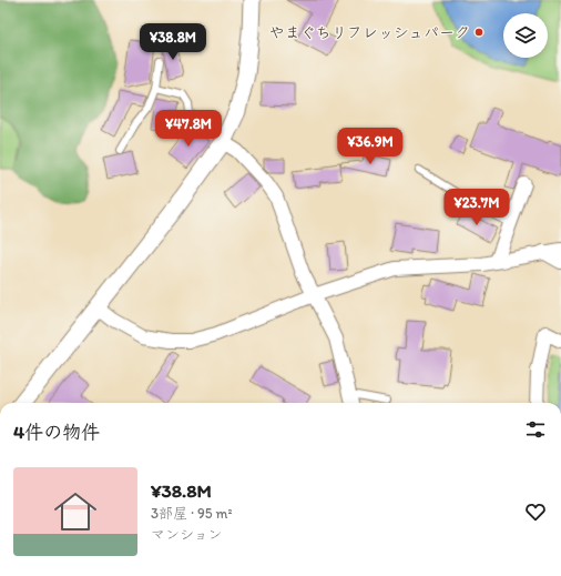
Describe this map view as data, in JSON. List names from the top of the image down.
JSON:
{
  "places": ["やまぐちリフレッシュパーク"],
  "page": {
    "price": [
      "¥38.8M",
      "¥47.8M",
      "¥36.9M",
      "¥23.7M"
    ],
    "heading": "4件の物件",
    "list": [
      {
        "name": "¥38.8M",
        "note": "3部屋 · 95 m² · マンション"
      }
    ]
  }
}
